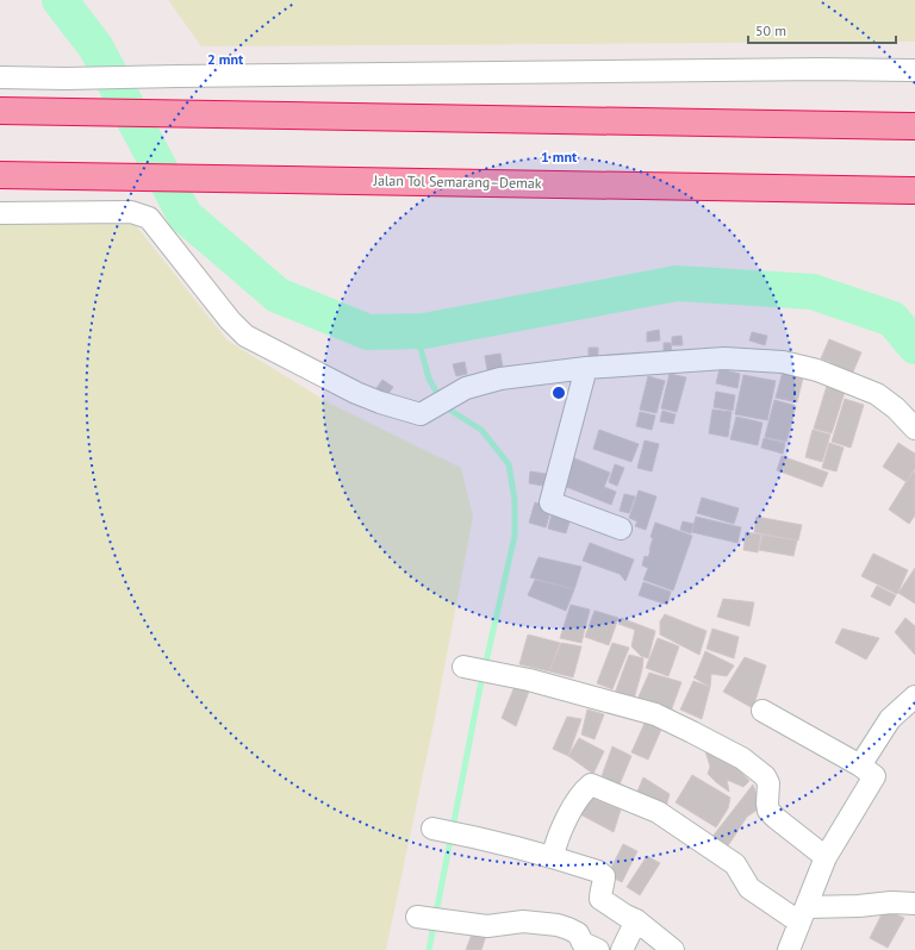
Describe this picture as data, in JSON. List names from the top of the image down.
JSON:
{
  "streets": {
    "highway": ["Jalan Tol Semarang–Demak"]
  },
  "scale_bar": "50 m",
  "rings": ["2 mnt", "1 mnt"]
}
